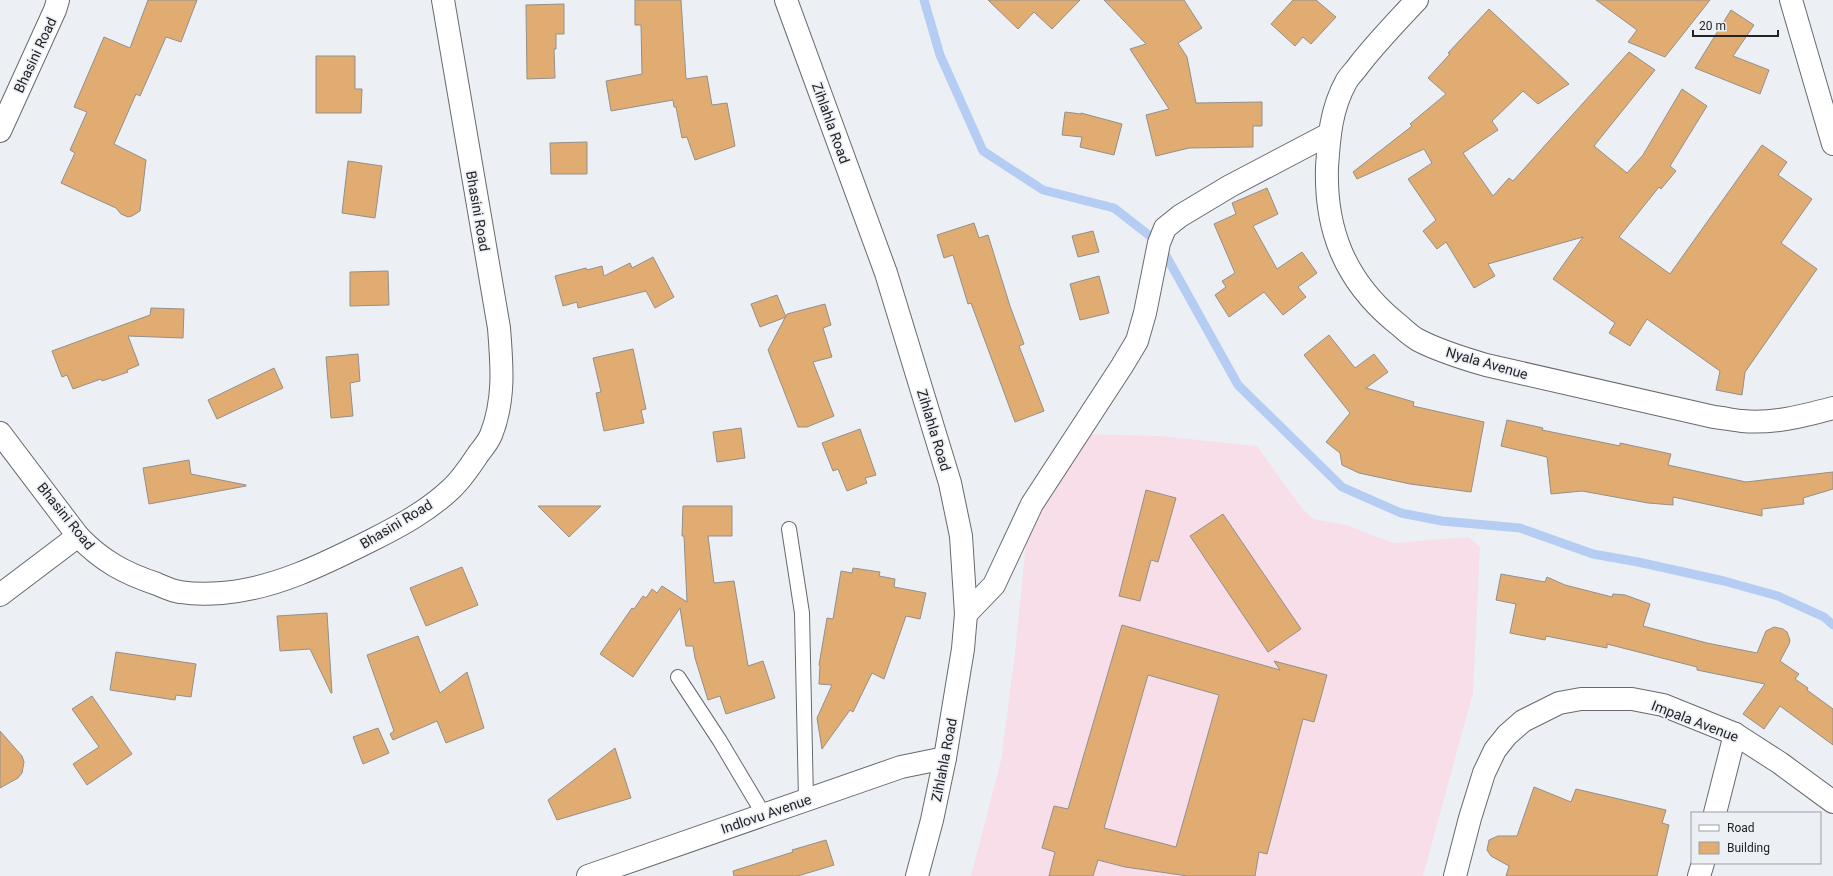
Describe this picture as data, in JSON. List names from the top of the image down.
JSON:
{
  "streets": {
    "street": [
      "Bhasini Road",
      "Zihlahla Road",
      "Nyala Avenue",
      "Impala Avenue",
      "Indlovu Avenue"
    ]
  },
  "crossings": [
    ["Zihlahla Road", "Indlovu Avenue"]
  ],
  "legend": ["Road", "Building"],
  "scale_bar": "20 m"
}
